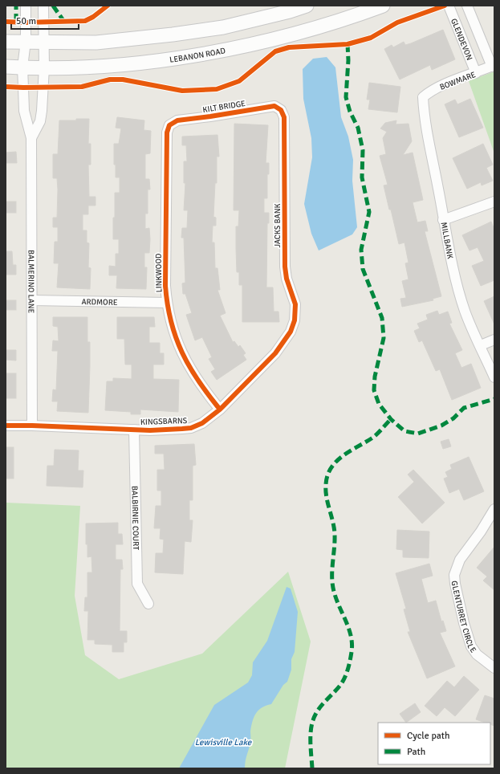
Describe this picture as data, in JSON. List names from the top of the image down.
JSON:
{
  "streets": {
    "main road": ["LEBANON ROAD"],
    "street": [
      "GLENDEVON",
      "BOWMARE",
      "KILT BRIDGE",
      "JACKS BANK",
      "MILLBANK",
      "LINKWOOD",
      "BALMERINO LANE",
      "ARDMORE",
      "KINGSBARNS",
      "BALBIRNIE COURT",
      "GLENTURRET CIRCLE"
    ]
  },
  "crossings": [
    ["GLENDEVON", "BOWMARE"],
    ["LEBANON ROAD", "BALMERINO LANE"],
    ["BOWMARE", "MILLBANK"],
    ["KILT BRIDGE", "JACKS BANK"],
    ["KILT BRIDGE", "LINKWOOD"],
    ["JACKS BANK", "KINGSBARNS"],
    ["LINKWOOD", "ARDMORE"],
    ["LINKWOOD", "KINGSBARNS"],
    ["BALMERINO LANE", "ARDMORE"],
    ["BALMERINO LANE", "KINGSBARNS"],
    ["KINGSBARNS", "BALBIRNIE COURT"]
  ],
  "water": ["Lewisville Lake"],
  "legend": ["Cycle path", "Path"],
  "scale_bar": "50 m"
}
